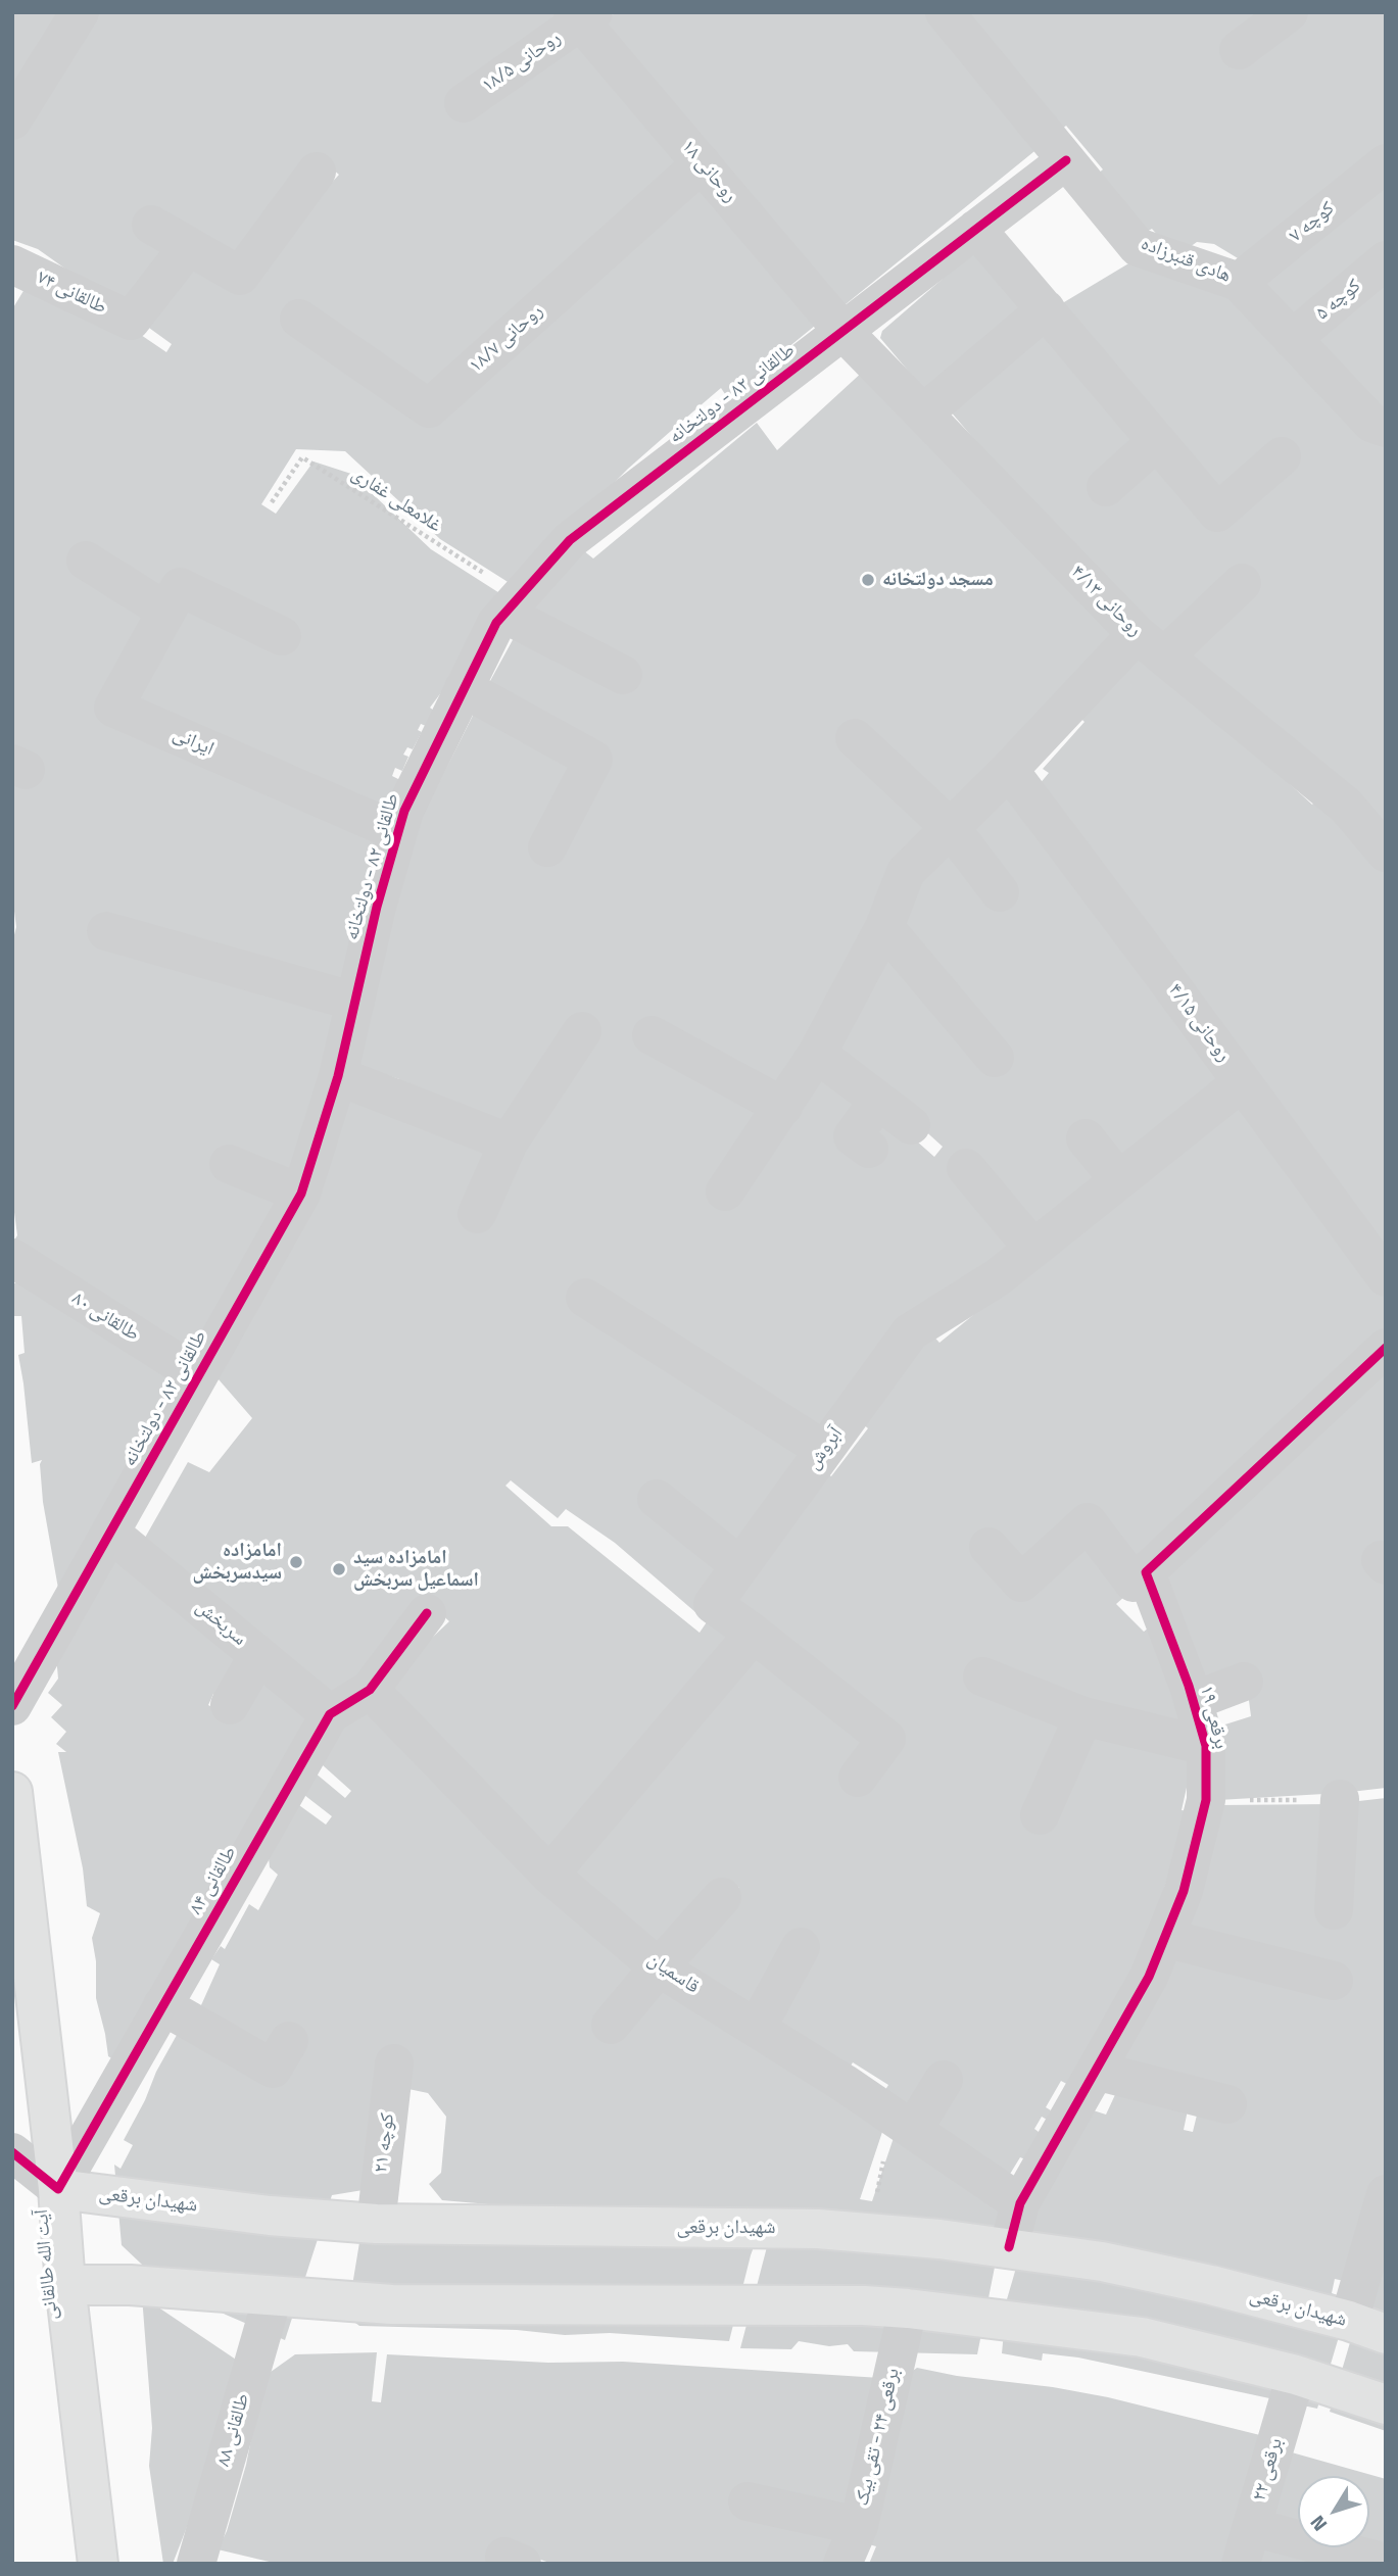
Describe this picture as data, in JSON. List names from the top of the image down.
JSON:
{
  "streets": {
    "main road": ["شهیدان برقعی", "آیت الله طالقانی"],
    "street": [
      "روحانی ۱۸/۵",
      "روحانی ۱۸",
      "کوچه ۷",
      "هادی قنبرزاده",
      "طالقانی ۷۴",
      "کوچه ۵",
      "روحانی ۱۸/۷",
      "طالقانی ۸۲ - دولتخانه",
      "روحانی ۴/۱۳",
      "ایرانی",
      "روحانی ۴/۱۵",
      "طالقانی ۸۰",
      "آبروش",
      "سربخش",
      "برقعی ۱۹",
      "طالقانی ۸۴",
      "قاسمیان",
      "کوچه ۲۱",
      "طالقانی ۸۸",
      "برقعی ۲۴ - تقی بیک",
      "برقعی ۲۲"
    ],
    "path": ["غلامعلی غفاری"]
  },
  "crossings": [
    ["روحانی ۱۸/۵", "روحانی ۱۸"],
    ["روحانی ۱۸", "روحانی ۱۸/۷"],
    ["روحانی ۱۸", "طالقانی ۸۲ - دولتخانه"],
    ["روحانی ۱۸", "روحانی ۴/۱۳"],
    ["کوچه ۷", "هادی قنبرزاده"],
    ["هادی قنبرزاده", "کوچه ۵"],
    ["هادی قنبرزاده", "طالقانی ۸۲ - دولتخانه"],
    ["طالقانی ۸۲ - دولتخانه", "غلامعلی غفاری"],
    ["طالقانی ۸۲ - دولتخانه", "روحانی ۴/۱۳"],
    ["طالقانی ۸۲ - دولتخانه", "ایرانی"],
    ["طالقانی ۸۲ - دولتخانه", "طالقانی ۸۰"],
    ["طالقانی ۸۲ - دولتخانه", "سربخش"],
    ["روحانی ۴/۱۵", "آبروش"],
    ["سربخش", "طالقانی ۸۴"],
    ["برقعی ۱۹", "قاسمیان"],
    ["برقعی ۱۹", "شهیدان برقعی"],
    ["طالقانی ۸۴", "قاسمیان"],
    ["طالقانی ۸۴", "شهیدان برقعی"],
    ["طالقانی ۸۴", "آیت الله طالقانی"],
    ["کوچه ۲۱", "شهیدان برقعی"],
    ["شهیدان برقعی", "آیت الله طالقانی"]
  ],
  "places": ["مسجد دولتخانه", "امامزاده سیدسربخش", "امامزاده سید اسماعیل سربخش"],
  "north": "bottom left"
}
